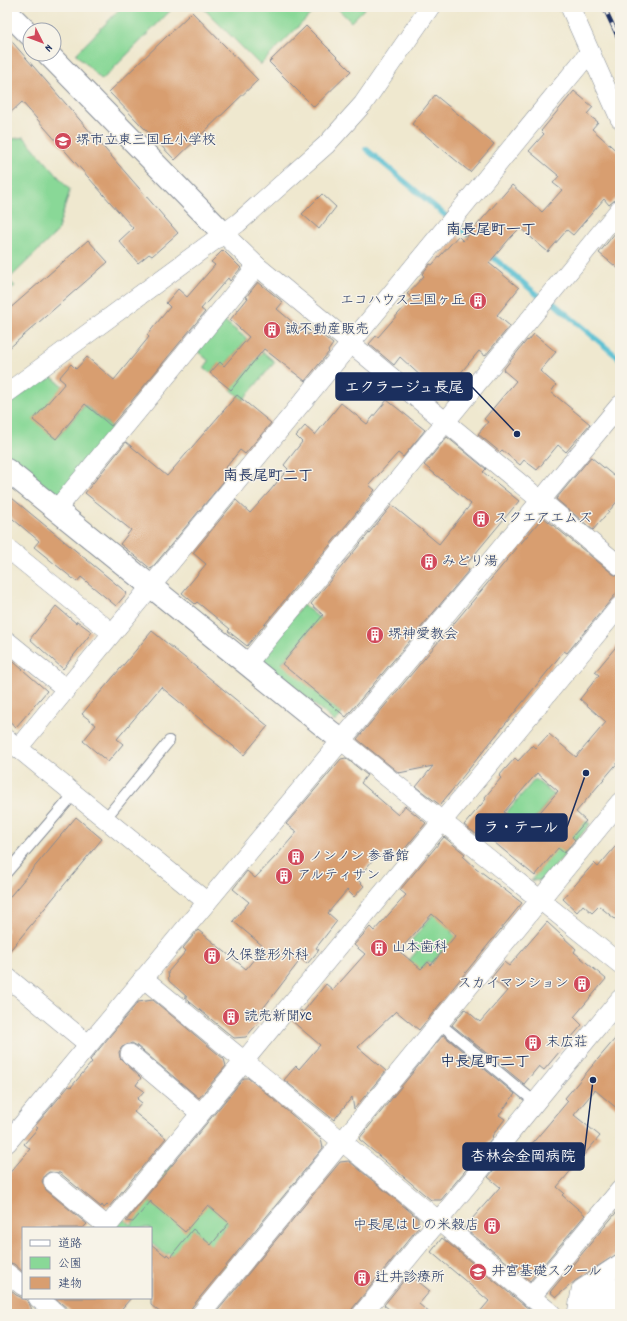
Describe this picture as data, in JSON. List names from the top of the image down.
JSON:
{
  "districts": ["南長尾町一丁", "南長尾町二丁", "中長尾町二丁"],
  "places": {
    "school or university": ["堺市立東三国丘小学校", "井宮基礎スクール"],
    "building": [
      "エコハウス三国ヶ丘",
      "誠不動産販売",
      "スクエアエムズ",
      "みどり湯",
      "堺神愛教会",
      "ノンノン 参番館",
      "アルティサン",
      "山本歯科",
      "久保整形外科",
      "スカイマンション",
      "読売新聞YC",
      "末広荘",
      "中長尾はしの米穀店",
      "辻井診療所"
    ],
    "other": ["エクラージュ長尾", "ラ・テール", "杏林会金岡病院"]
  },
  "legend": ["道路", "公園", "建物"],
  "north": "bottom right"
}
